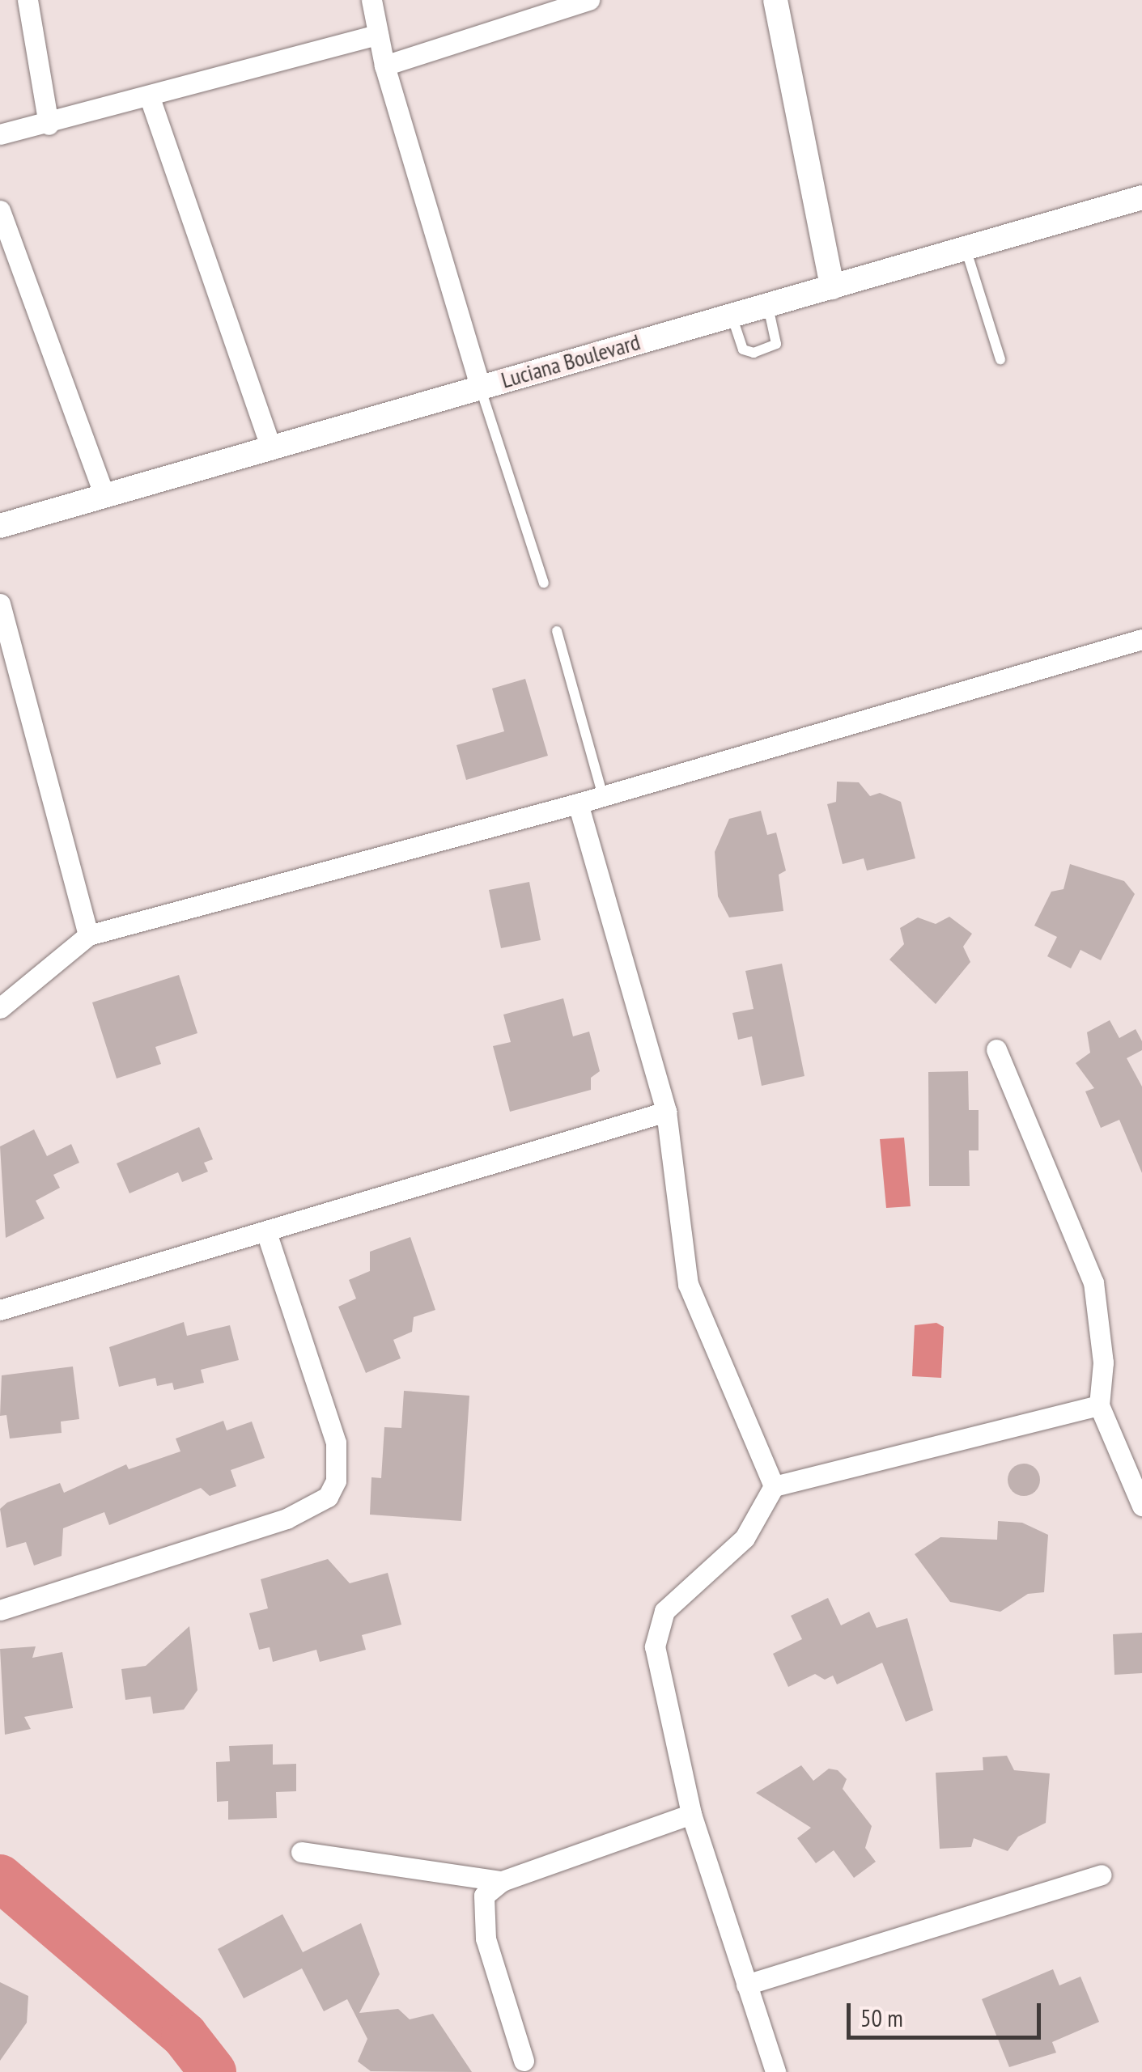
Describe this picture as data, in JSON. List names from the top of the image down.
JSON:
{
  "streets": {
    "street": ["Luciana Boulevard"]
  },
  "scale_bar": "50 m"
}
